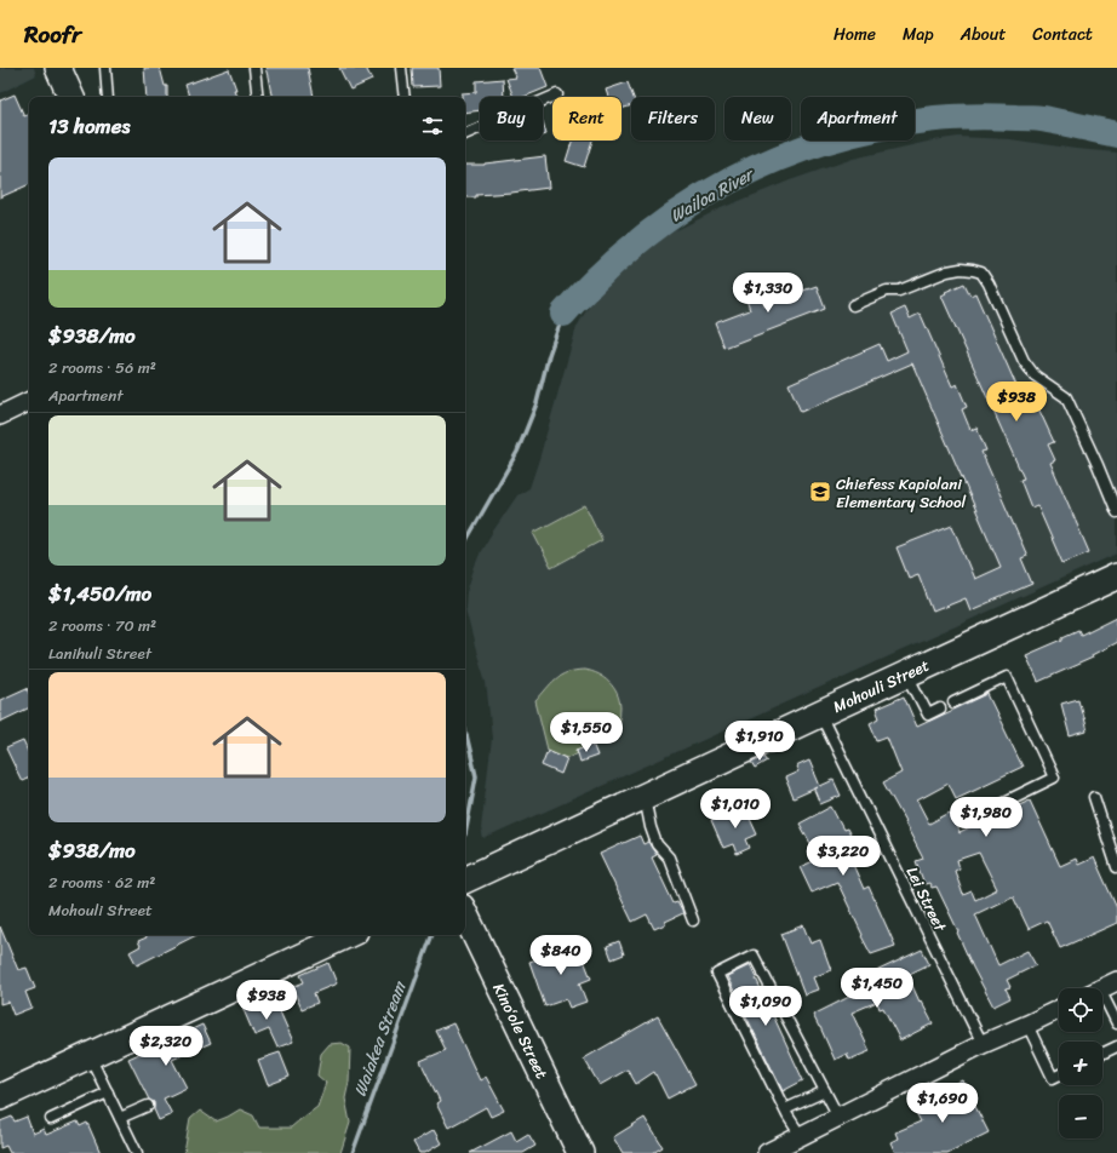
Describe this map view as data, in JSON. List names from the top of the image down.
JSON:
{
  "streets": {
    "street": ["Mohouli Street", "Kinoʻole Street"],
    "lane": ["Lei Street"]
  },
  "crossings": [
    ["Mohouli Street", "Lei Street"]
  ],
  "water": ["Wailoa River", "Waiakea Stream"],
  "places": {
    "school or university": ["Chiefess Kapiolani Elementary School"]
  },
  "page": {
    "header": "Roofr",
    "nav": [
      "Home",
      "Map",
      "About",
      "Contact"
    ],
    "chip": [
      "Buy",
      "Rent",
      "Filters",
      "New",
      "Apartment"
    ],
    "heading": "13 homes",
    "list": [
      {
        "name": "$938/mo",
        "note": "2 rooms · 56 m² · Apartment"
      },
      {
        "name": "$1,450/mo",
        "note": "2 rooms · 70 m² · Lanihuli Street"
      },
      {
        "name": "$938/mo",
        "note": "2 rooms · 62 m² · Mohouli Street"
      }
    ],
    "price": [
      "$1,330",
      "$938",
      "$1,550",
      "$1,910",
      "$1,010",
      "$1,980",
      "$3,220",
      "$840",
      "$1,450",
      "$938",
      "$1,090",
      "$2,320",
      "$1,690"
    ],
    "map_buttons": ["+", "−"]
  }
}
